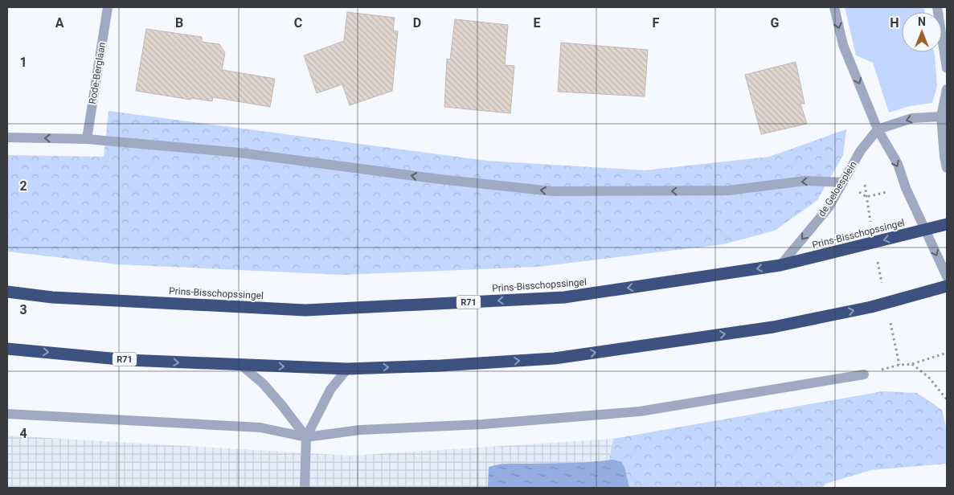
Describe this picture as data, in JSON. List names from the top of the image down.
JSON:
{
  "streets": {
    "highway": ["Prins-Bisschopssingel", "R71"],
    "street": ["Rode-Berglaan", "de Geloesplein"]
  },
  "crossings": [
    ["de Geloesplein", "Prins-Bisschopssingel"]
  ],
  "one_way": ["de Geloesplein"],
  "north": "top",
  "grid": {
    "columns": [
      "A",
      "B",
      "C",
      "D",
      "E",
      "F",
      "G",
      "H"
    ],
    "rows": [
      "1",
      "2",
      "3",
      "4"
    ]
  }
}
